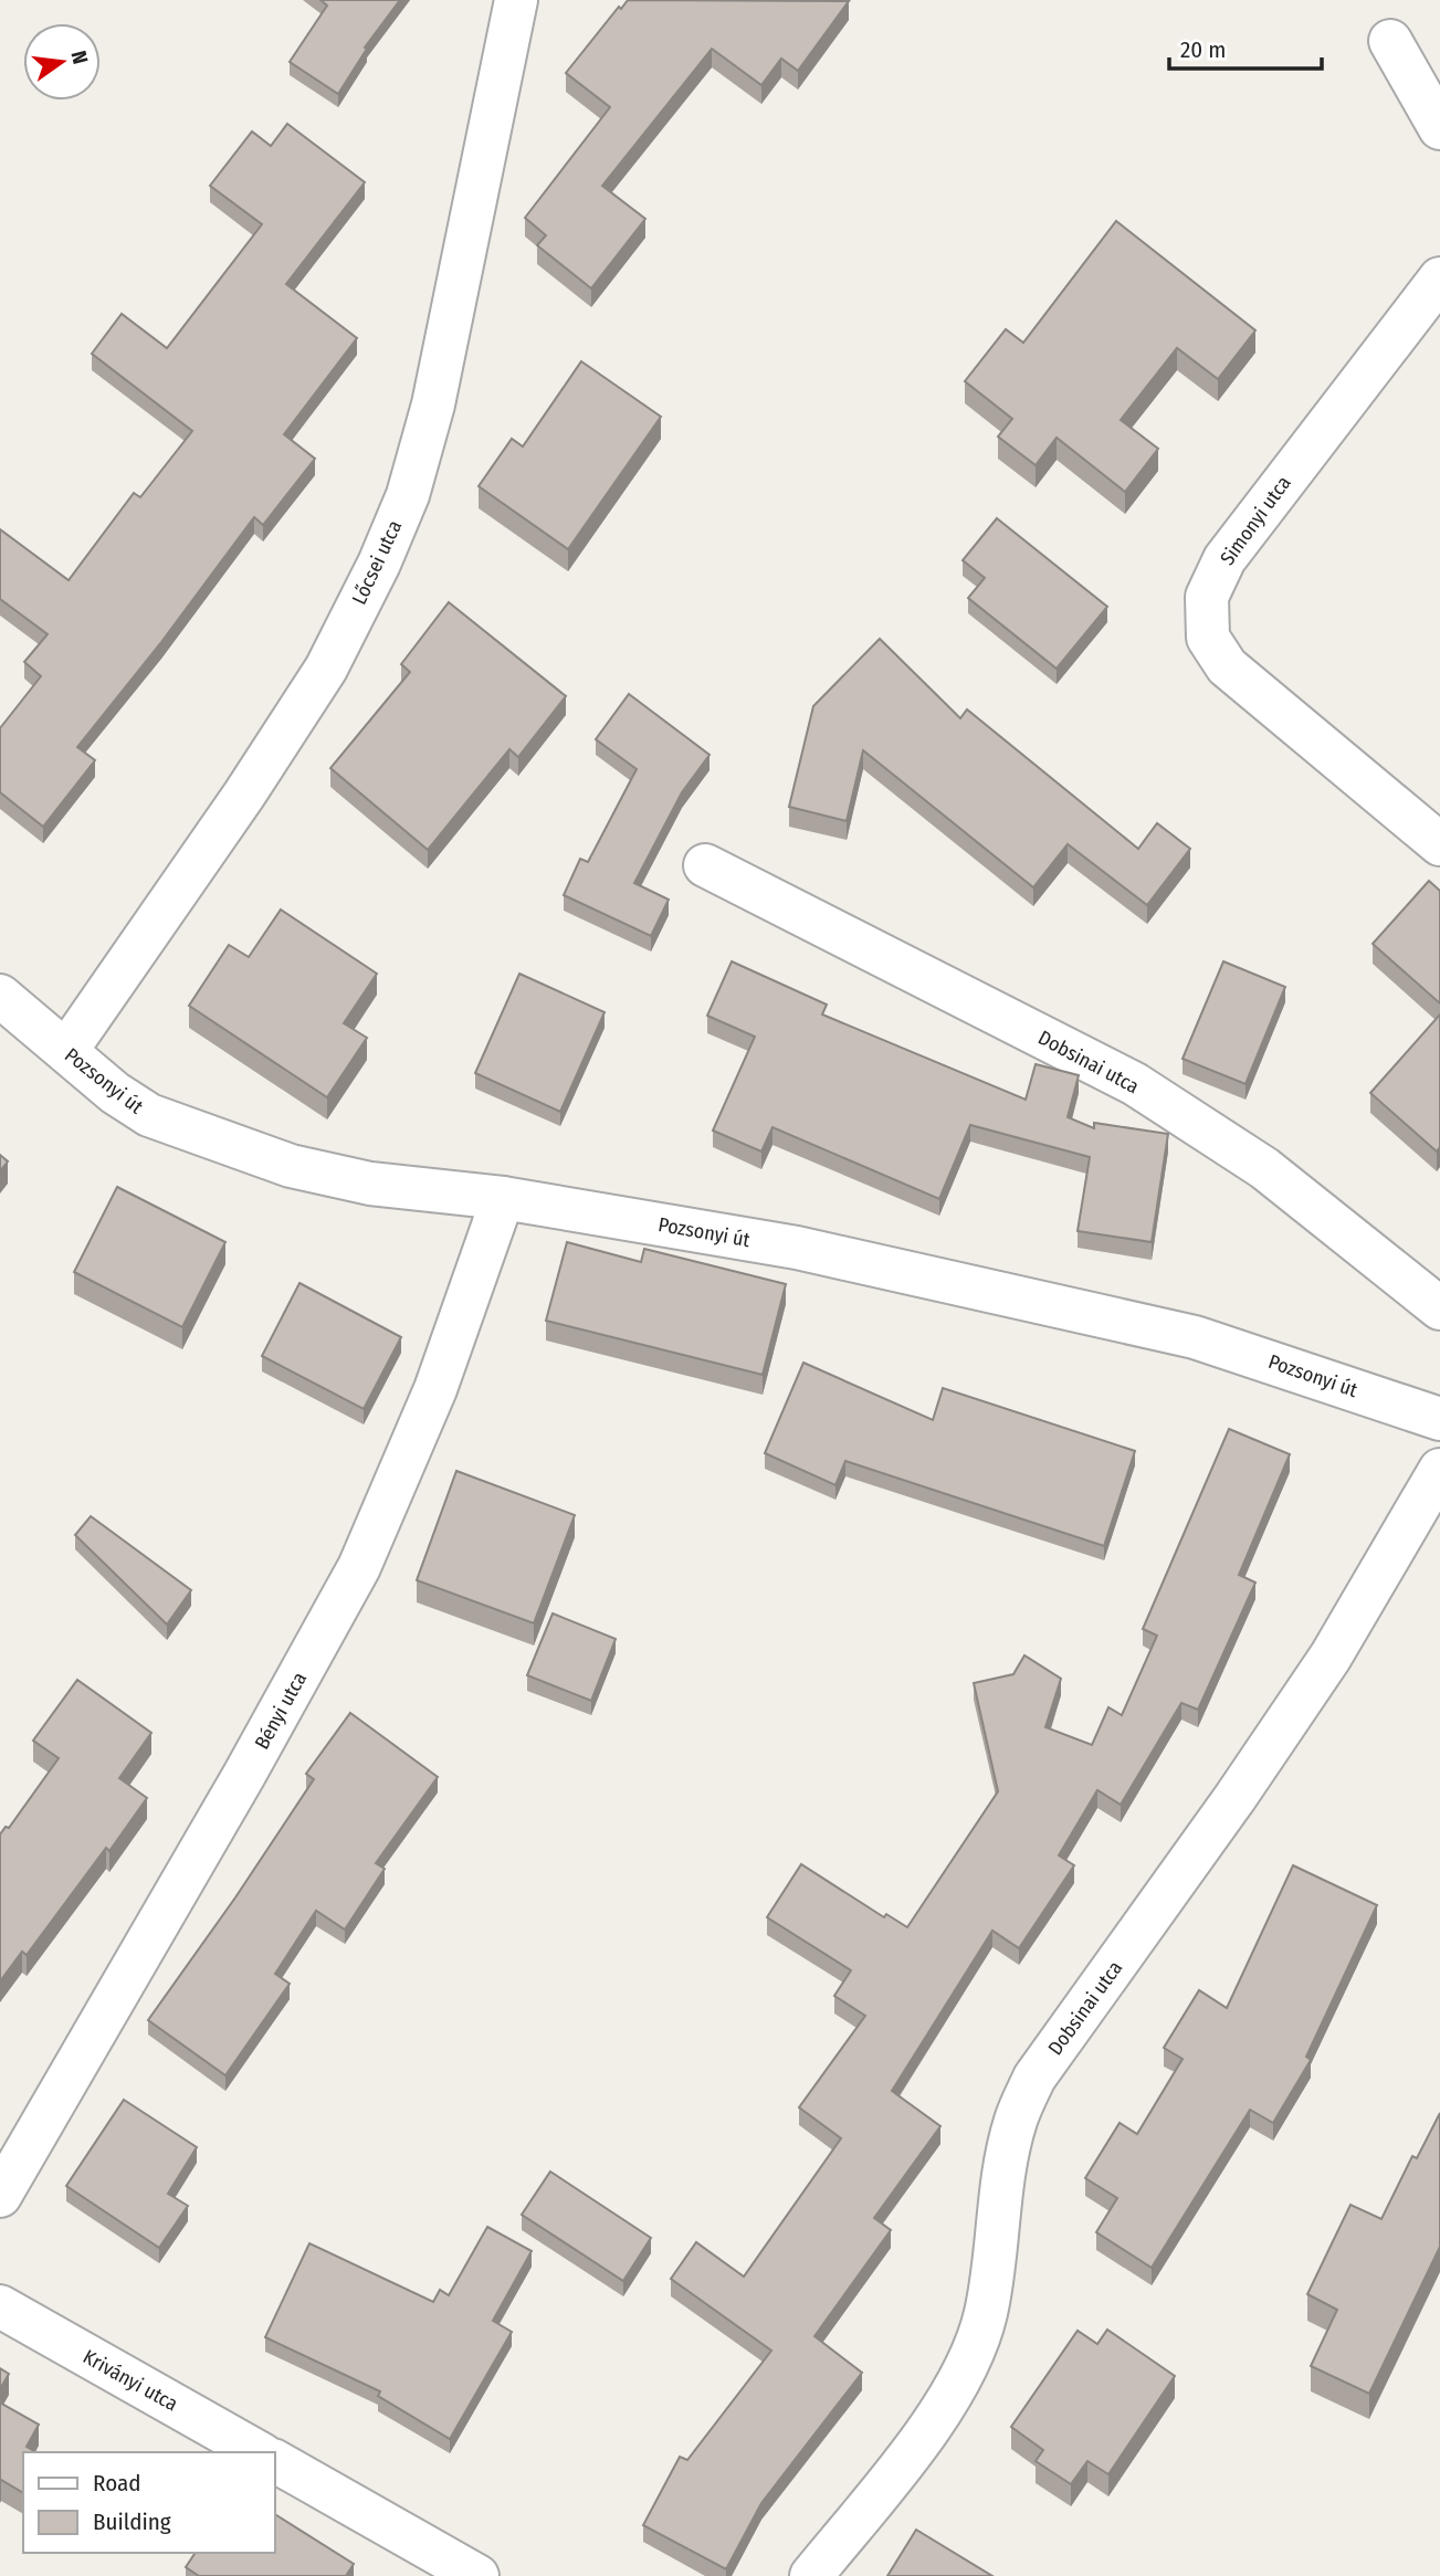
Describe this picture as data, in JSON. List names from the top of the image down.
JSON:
{
  "streets": {
    "street": [
      "Simonyi utca",
      "Lőcsei utca",
      "Dobsinai utca",
      "Pozsonyi út",
      "Bényi utca",
      "Kriványi utca"
    ]
  },
  "crossings": [
    ["Lőcsei utca", "Pozsonyi út"],
    ["Pozsonyi út", "Bényi utca"]
  ],
  "legend": ["Road", "Building"],
  "scale_bar": "20 m",
  "north": "right"
}
